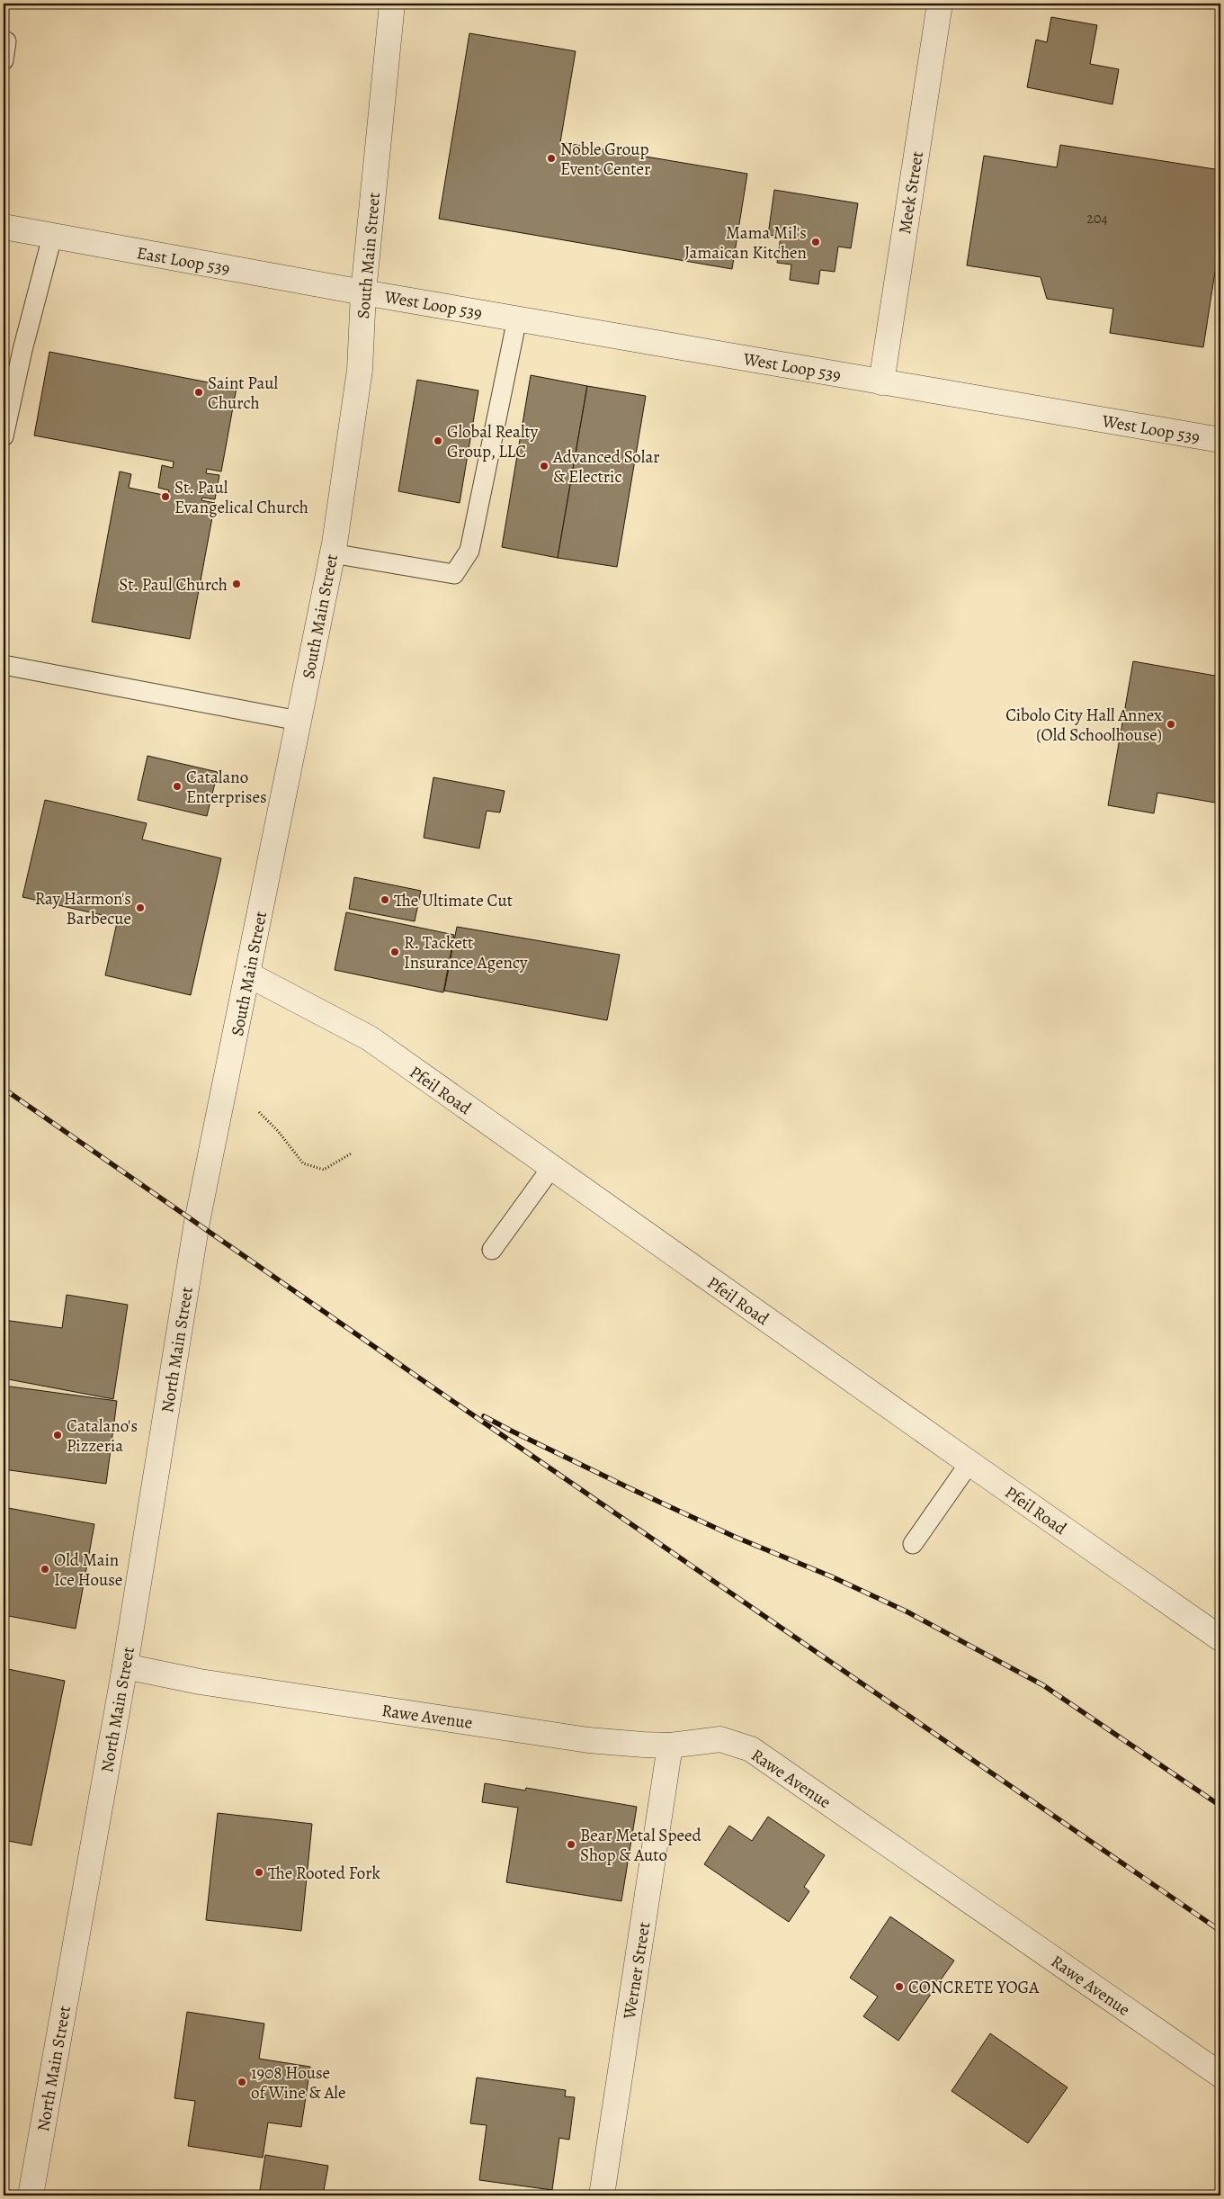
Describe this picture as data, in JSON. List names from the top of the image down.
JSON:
{
  "streets": {
    "street": [
      "Meek Street",
      "South Main Street",
      "East Loop 539",
      "West Loop 539",
      "Pfeil Road",
      "North Main Street",
      "Rawe Avenue",
      "Werner Street"
    ]
  },
  "crossings": [
    ["Meek Street", "West Loop 539"],
    ["South Main Street", "East Loop 539"],
    ["South Main Street", "West Loop 539"],
    ["South Main Street", "Pfeil Road"],
    ["South Main Street", "North Main Street"],
    ["East Loop 539", "West Loop 539"],
    ["North Main Street", "Rawe Avenue"],
    ["Rawe Avenue", "Werner Street"]
  ],
  "places": [
    "Noble Group Event Center",
    "Mama Mil's Jamaican Kitchen",
    "Saint Paul Church",
    "Global Realty Group, LLC",
    "Advanced Solar & Electric",
    "St. Paul Evangelical Church",
    "St. Paul Church",
    "Cibolo City Hall Annex (Old Schoolhouse)",
    "Catalano Enterprises",
    "The Ultimate Cut",
    "Ray Harmon's Barbecue",
    "R. Tackett Insurance Agency",
    "Catalano's Pizzeria",
    "Old Main Ice House",
    "Bear Metal Speed Shop & Auto",
    "The Rooted Fork",
    "CONCRETE YOGA",
    "1908 House of Wine & Ale"
  ],
  "house_numbers": ["204"]
}
